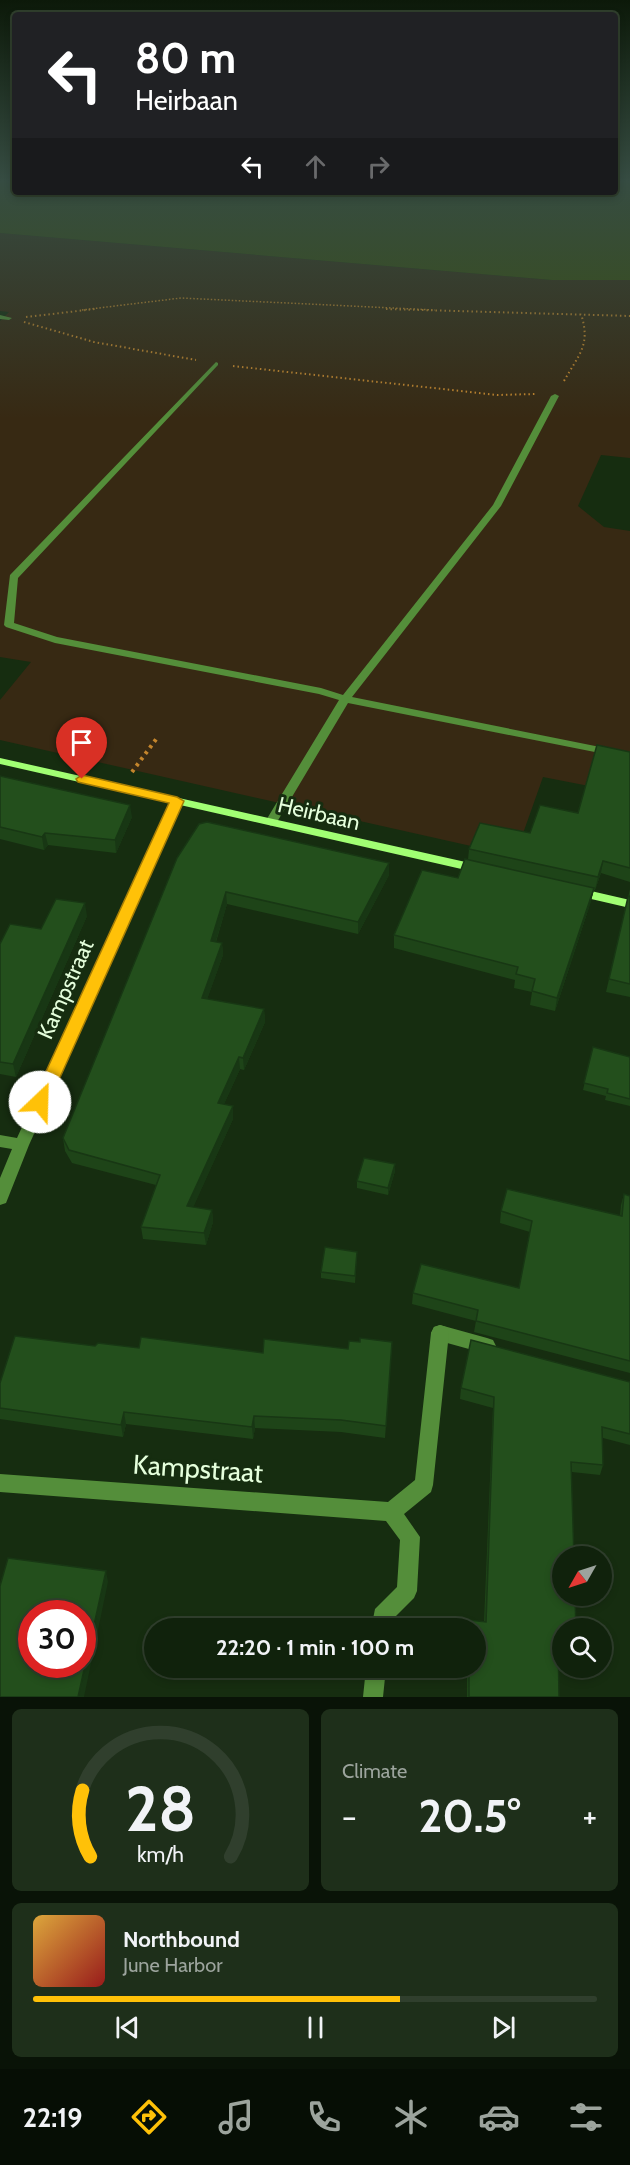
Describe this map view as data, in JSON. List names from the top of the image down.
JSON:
{
  "streets": {
    "street": ["Heirbaan", "Kampstraat"]
  },
  "crossings": [
    ["Heirbaan", "Kampstraat"]
  ],
  "north": "bottom left",
  "page": {
    "turn": ["80 m", "Heirbaan"],
    "limit": "30",
    "trip": "22:20 · 1 min · 100 m",
    "tile": "Climate",
    "heat": ["−", "20.5°", "+"],
    "song": ["Northbound", "June Harbor"],
    "tabs": "22:19",
    "gauge": ["28", "km/h"]
  }
}
